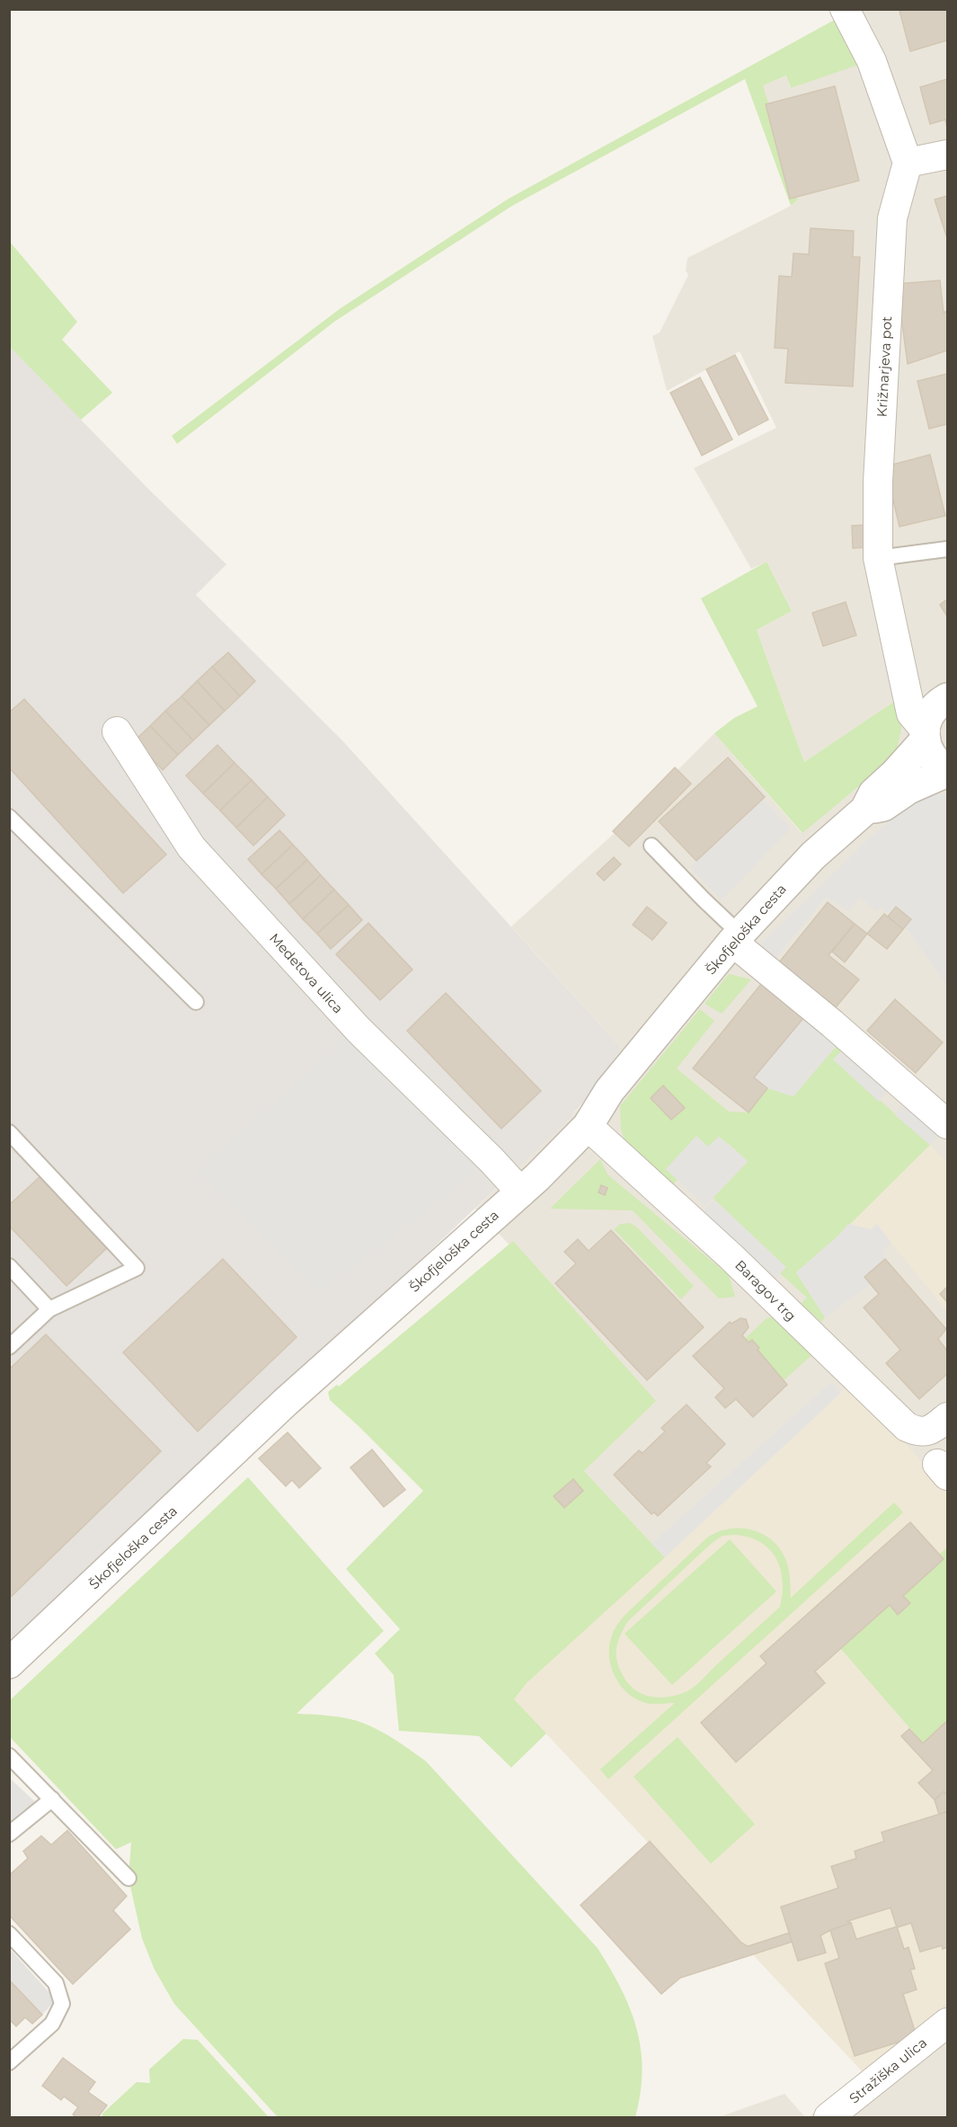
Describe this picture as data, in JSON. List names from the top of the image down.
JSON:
{
  "streets": {
    "street": [
      "Križnarjeva pot",
      "Škofjeloška cesta",
      "Medetova ulica",
      "Baragov trg",
      "Stražiška ulica"
    ]
  },
  "crossings": [
    ["Križnarjeva pot", "Škofjeloška cesta"],
    ["Škofjeloška cesta", "Medetova ulica"],
    ["Škofjeloška cesta", "Baragov trg"]
  ]
}
